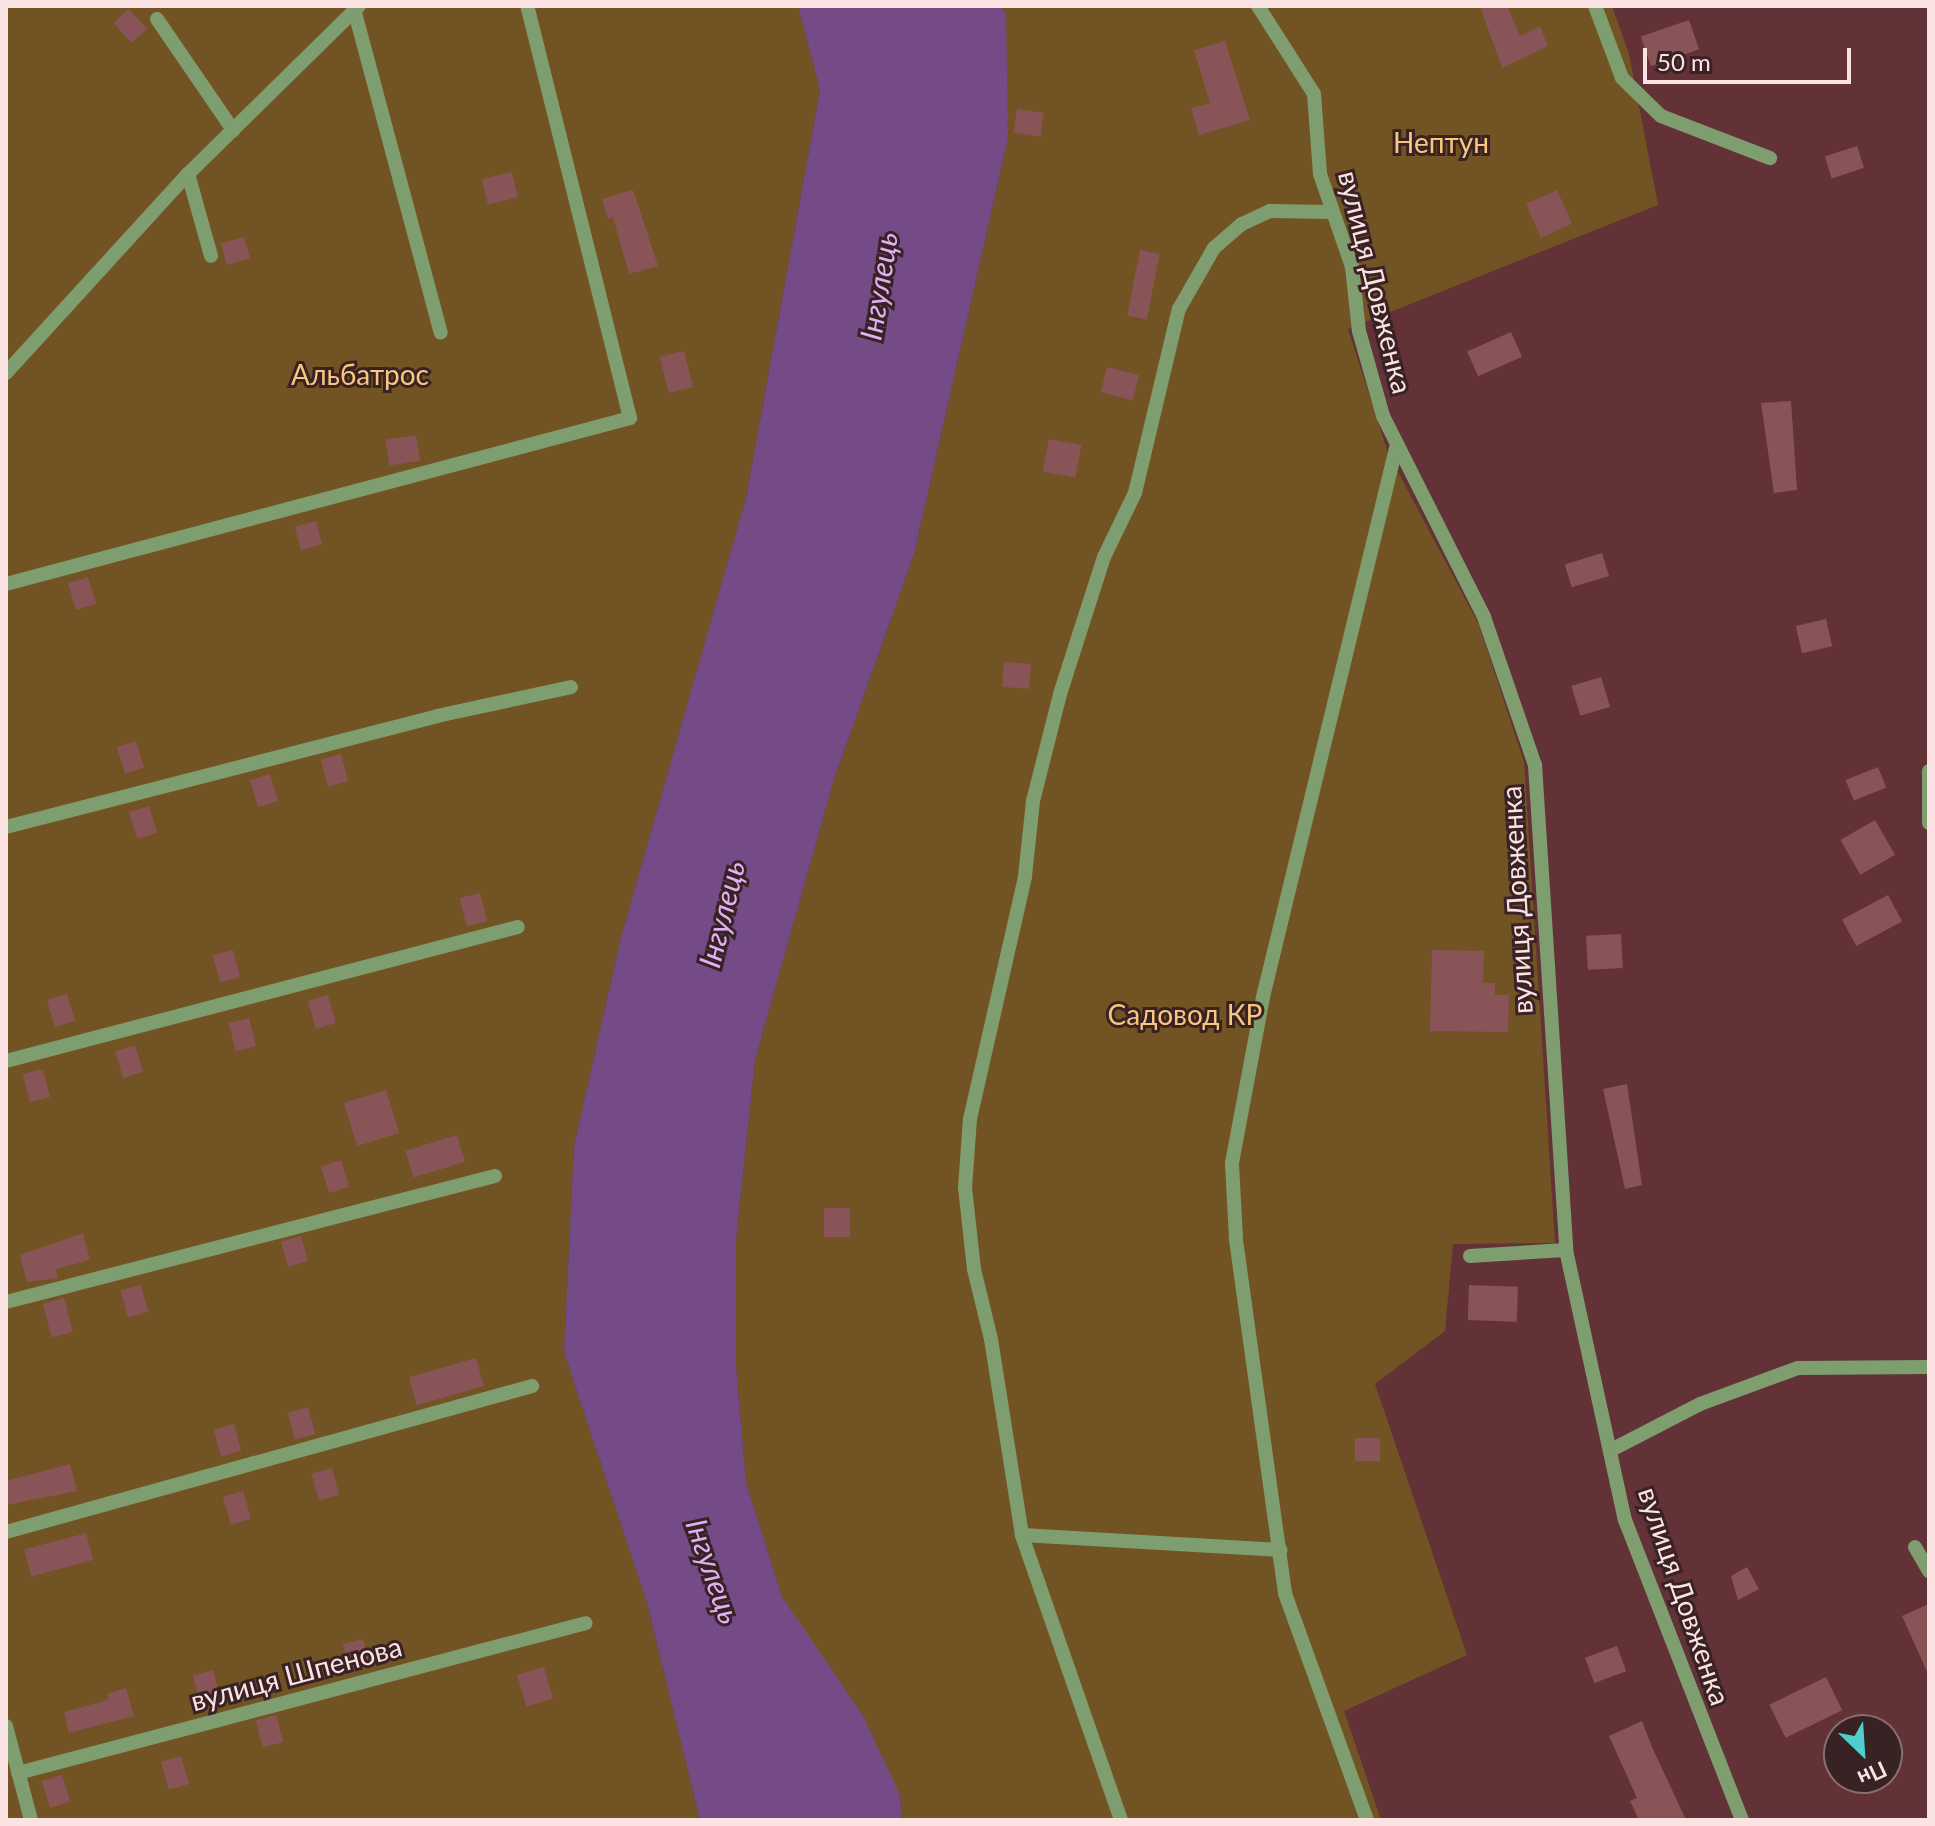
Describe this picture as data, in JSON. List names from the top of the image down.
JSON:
{
  "streets": {
    "street": ["вулиця Довженка", "вулиця Шпенова"]
  },
  "water": ["Інгулець"],
  "parks": ["Нептун", "Альбатрос", "Садовод КР"],
  "scale_bar": "50 m",
  "north": "bottom right"
}
